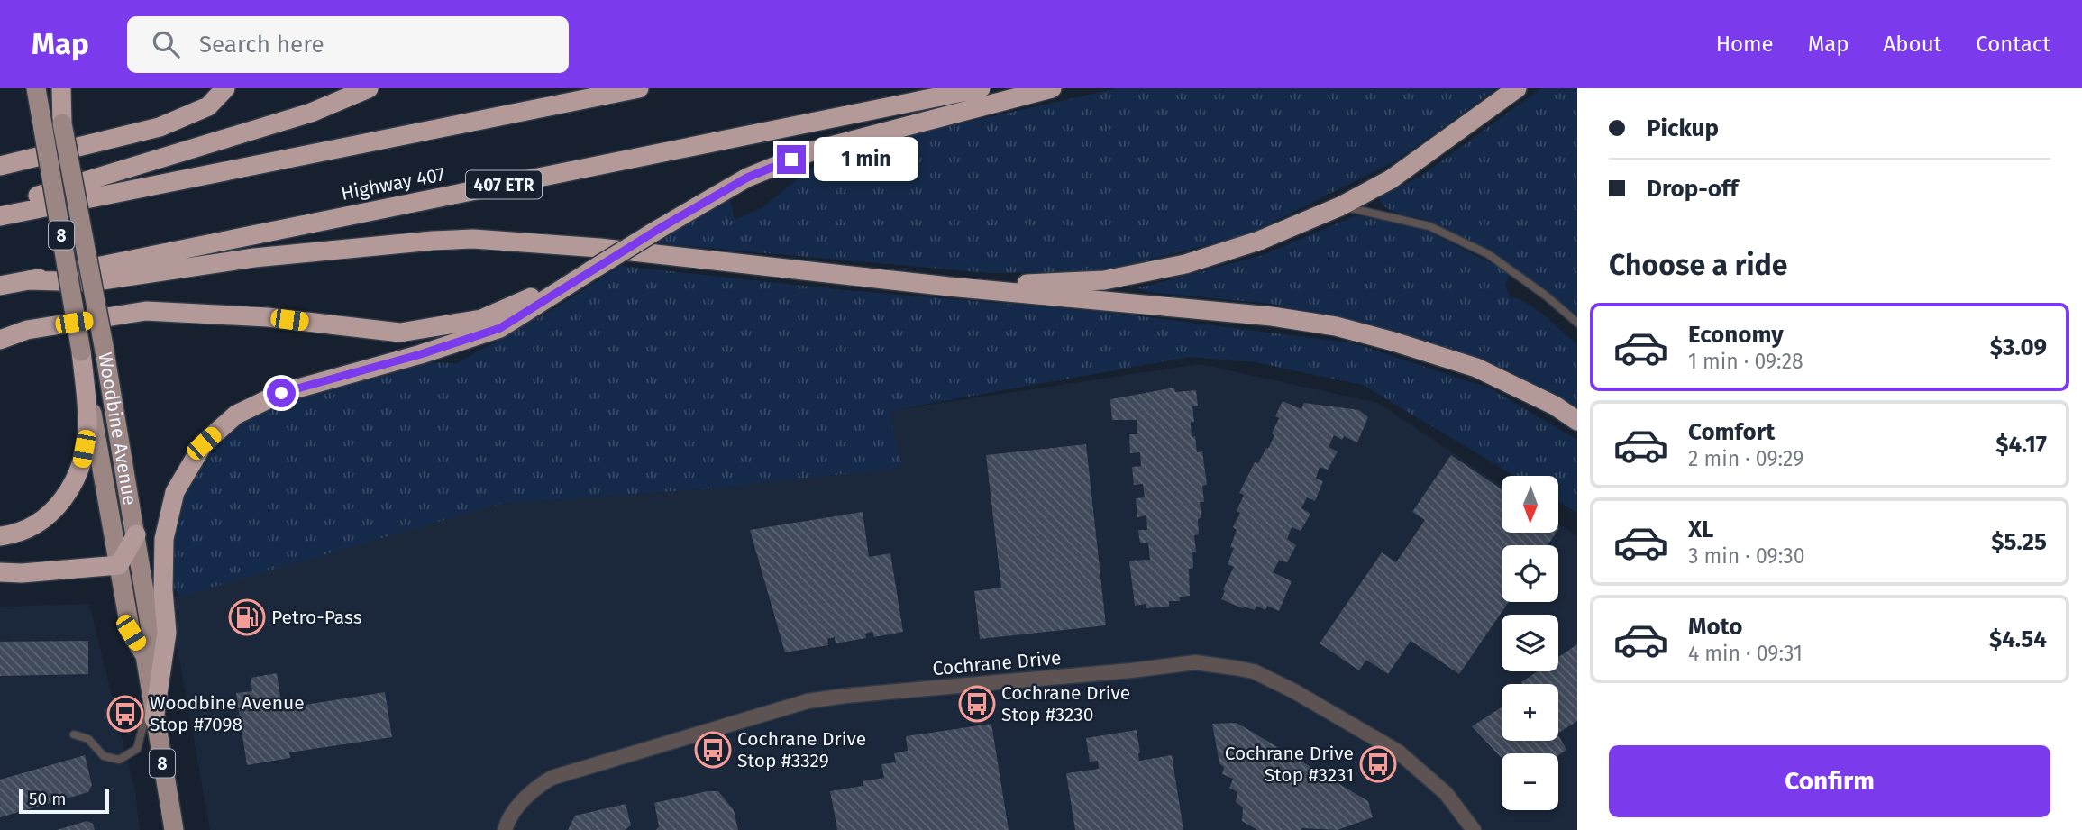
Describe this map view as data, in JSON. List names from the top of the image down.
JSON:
{
  "streets": {
    "highway": ["Highway 407", "407 ETR"],
    "main road": ["8", "Woodbine Avenue"],
    "street": ["Cochrane Drive"]
  },
  "places": {
    "fuel station": ["Petro-Pass"],
    "bus stop": [
      "Cochrane Drive Stop #3230",
      "Woodbine Avenue Stop #7098",
      "Cochrane Drive Stop #3329",
      "Cochrane Drive Stop #3231"
    ]
  },
  "scale_bar": "50 m",
  "north": "bottom",
  "page": {
    "header": "Map",
    "search": "Search here",
    "nav": [
      "Home",
      "Map",
      "About",
      "Contact"
    ],
    "banner": ["Pickup", "Drop-off"],
    "bubble": "1 min",
    "heading": "Choose a ride",
    "list": [
      {
        "name": "Economy",
        "note": "1 min · 09:28",
        "value": "$3.09"
      },
      {
        "name": "Comfort",
        "note": "2 min · 09:29",
        "value": "$4.17"
      },
      {
        "name": "XL",
        "note": "3 min · 09:30",
        "value": "$5.25"
      },
      {
        "name": "Moto",
        "note": "4 min · 09:31",
        "value": "$4.54"
      }
    ],
    "map_buttons": ["+", "−"],
    "buttons": "Confirm",
    "scale": "50 m"
  }
}
